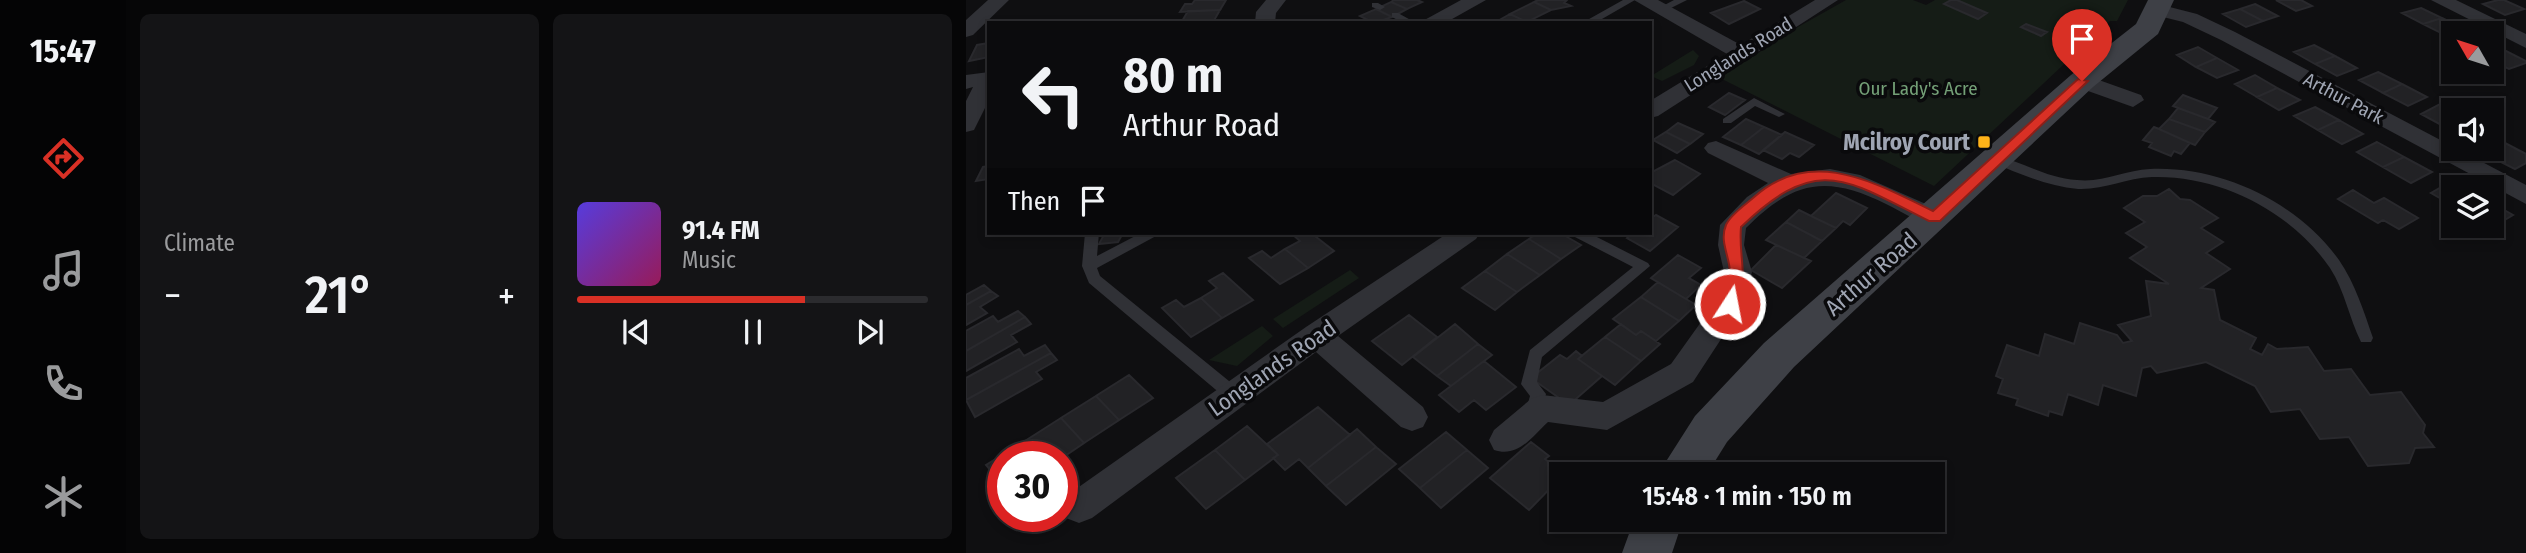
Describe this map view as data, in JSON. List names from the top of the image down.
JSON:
{
  "streets": {
    "street": ["Longlands Road", "Arthur Park", "Arthur Road"]
  },
  "crossings": [
    ["Arthur Park", "Arthur Road"]
  ],
  "parks": ["Our Lady's Acre"],
  "places": {
    "transit": ["Mcilroy Court"]
  },
  "north": "top left",
  "page": {
    "tabs": "15:47",
    "tile": "Climate",
    "turn": ["80 m", "Arthur Road"],
    "then": "Then",
    "song": ["91.4 FM", "Music"],
    "heat": ["−", "21°", "+"],
    "limit": "30",
    "trip": "15:48 · 1 min · 150 m"
  }
}
